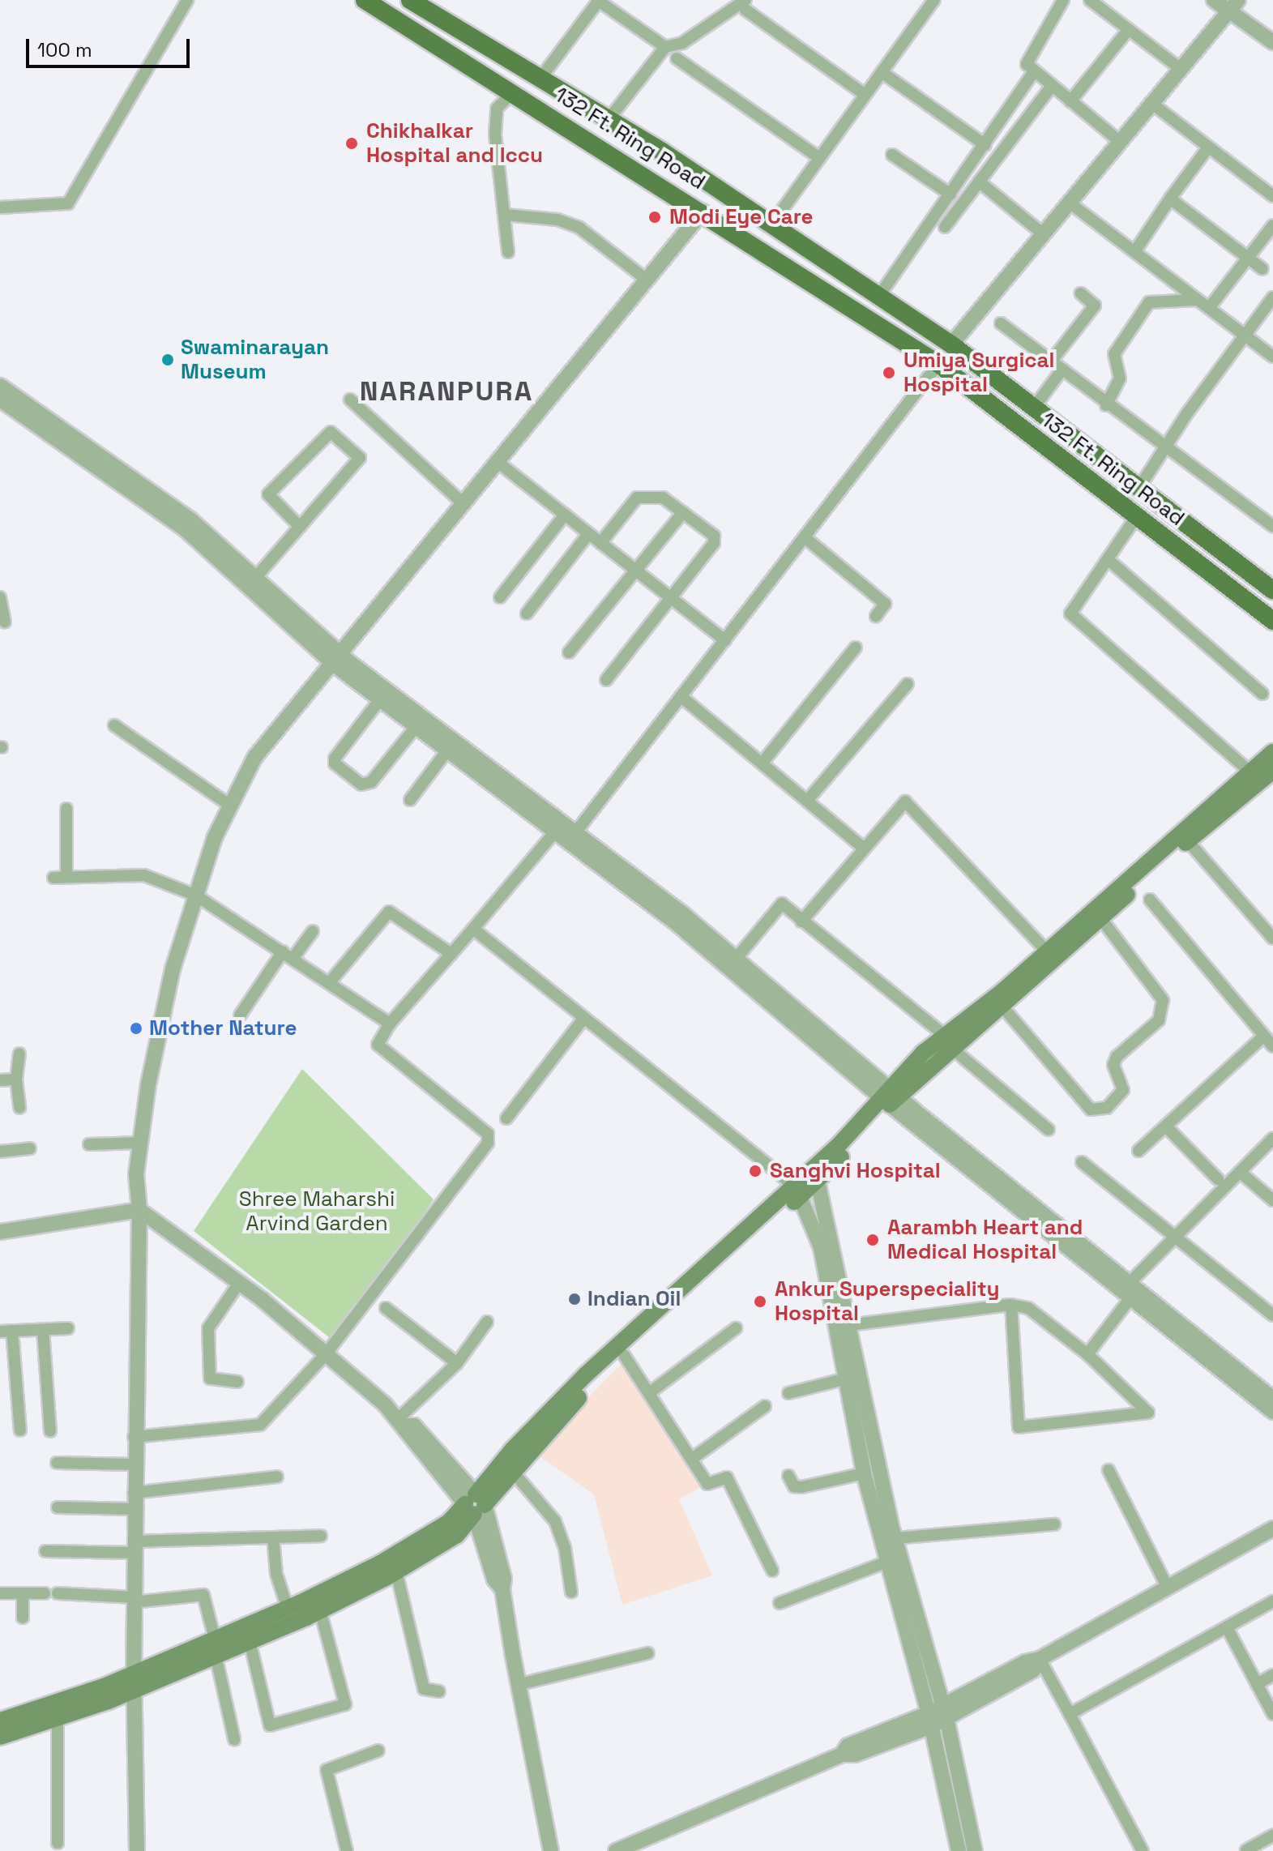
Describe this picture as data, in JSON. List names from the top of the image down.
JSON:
{
  "streets": {
    "main road": ["132 Ft. Ring Road"]
  },
  "districts": ["NARANPURA"],
  "parks": ["Shree Maharshi Arvind Garden"],
  "places": [
    "Chikhalkar Hospital and Iccu",
    "Modi Eye Care",
    "Swaminarayan Museum",
    "Umiya Surgical Hospital",
    "Mother Nature",
    "Sanghvi Hospital",
    "Aarambh Heart and Medical Hospital",
    "Indian Oil",
    "Ankur Superspeciality Hospital"
  ],
  "scale_bar": "100 m"
}
